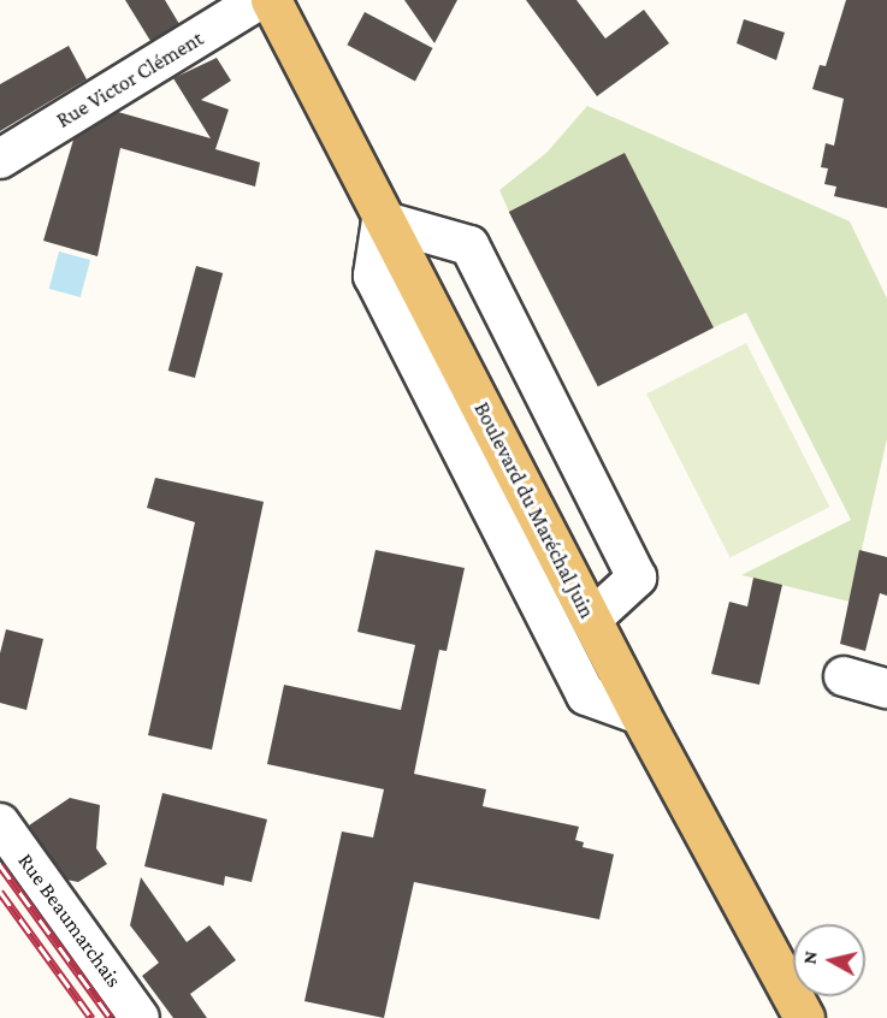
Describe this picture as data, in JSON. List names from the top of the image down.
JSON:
{
  "streets": {
    "main road": ["Boulevard du Maréchal Juin"],
    "street": ["Rue Victor Clément", "Rue Beaumarchais"]
  },
  "north": "left"
}
